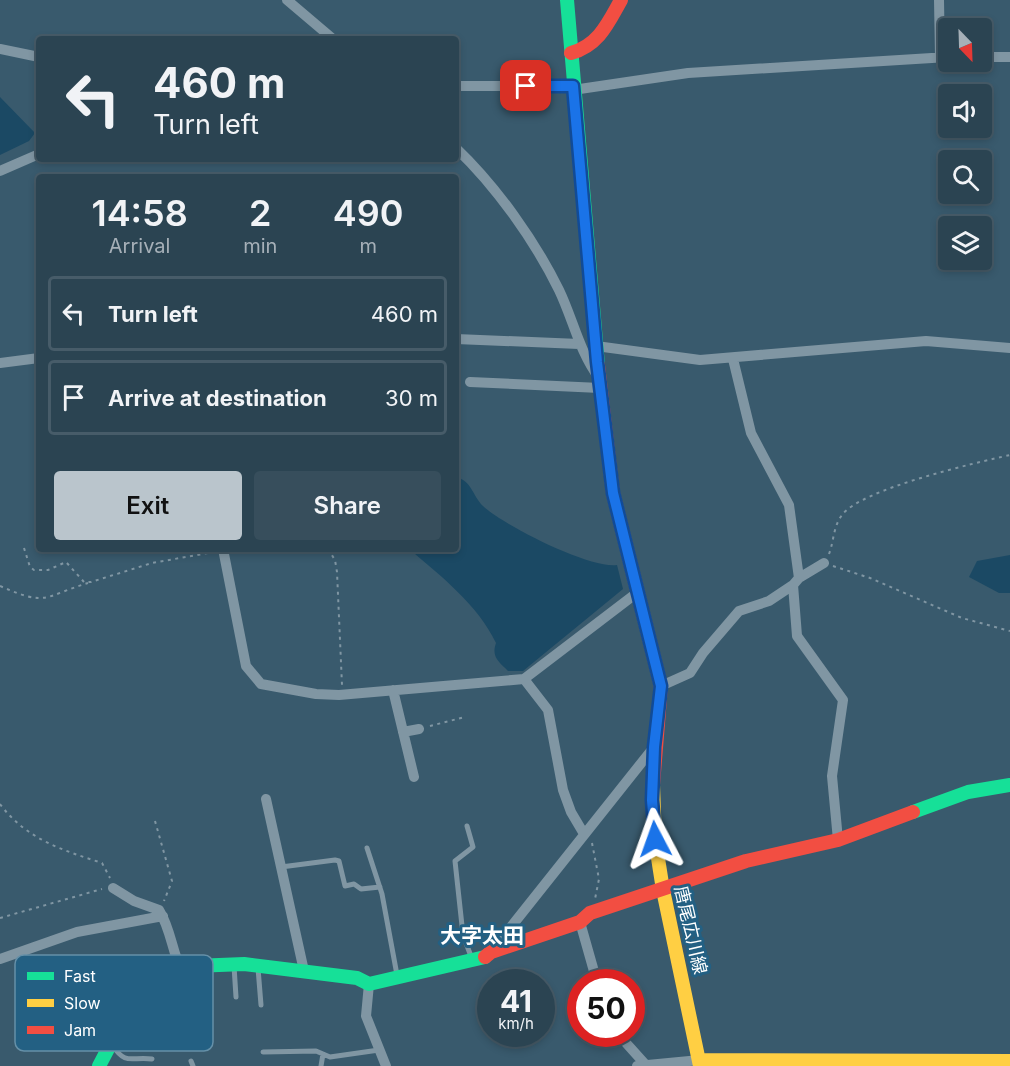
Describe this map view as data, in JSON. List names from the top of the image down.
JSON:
{
  "streets": {
    "street": ["唐尾広川線"]
  },
  "districts": ["大字太田"],
  "legend": ["Fast", "Slow", "Jam"],
  "north": "bottom right",
  "page": {
    "turn": ["460 m", "Turn left"],
    "eta": [
      "14:58",
      "Arrival",
      "2",
      "min",
      "490",
      "m"
    ],
    "list": [
      {
        "name": "Turn left",
        "value": "460 m"
      },
      {
        "name": "Arrive at destination",
        "value": "30 m"
      }
    ],
    "buttons": ["Exit", "Share"],
    "speed": "41 km/h",
    "limit": "50"
  }
}
